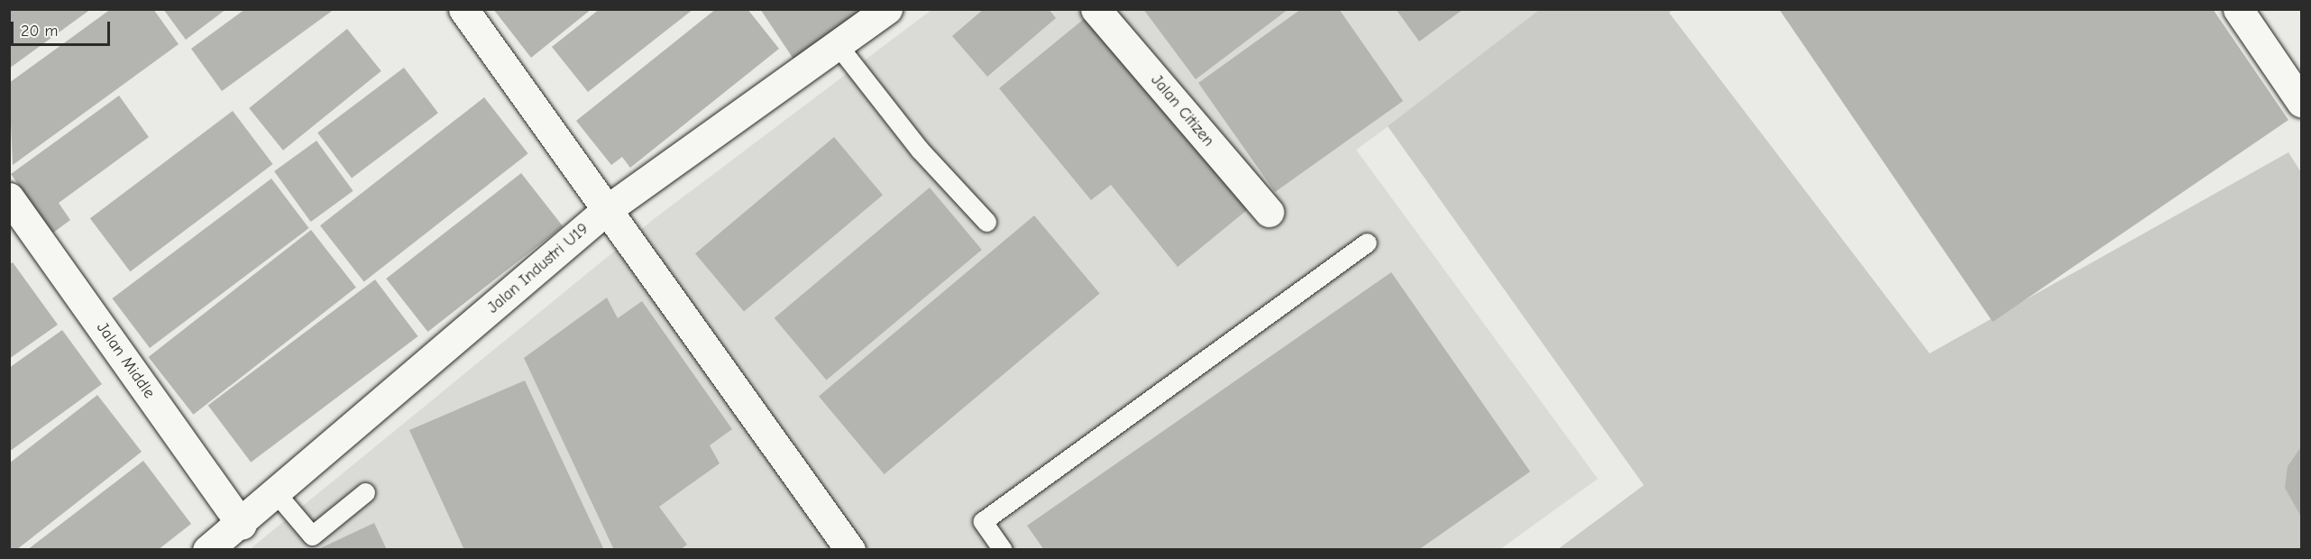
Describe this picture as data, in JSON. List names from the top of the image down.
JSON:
{
  "streets": {
    "street": ["Jalan Citizen", "Jalan Industri U19", "Jalan Middle"]
  },
  "crossings": [
    ["Jalan Industri U19", "Jalan Middle"]
  ],
  "scale_bar": "20 m"
}
